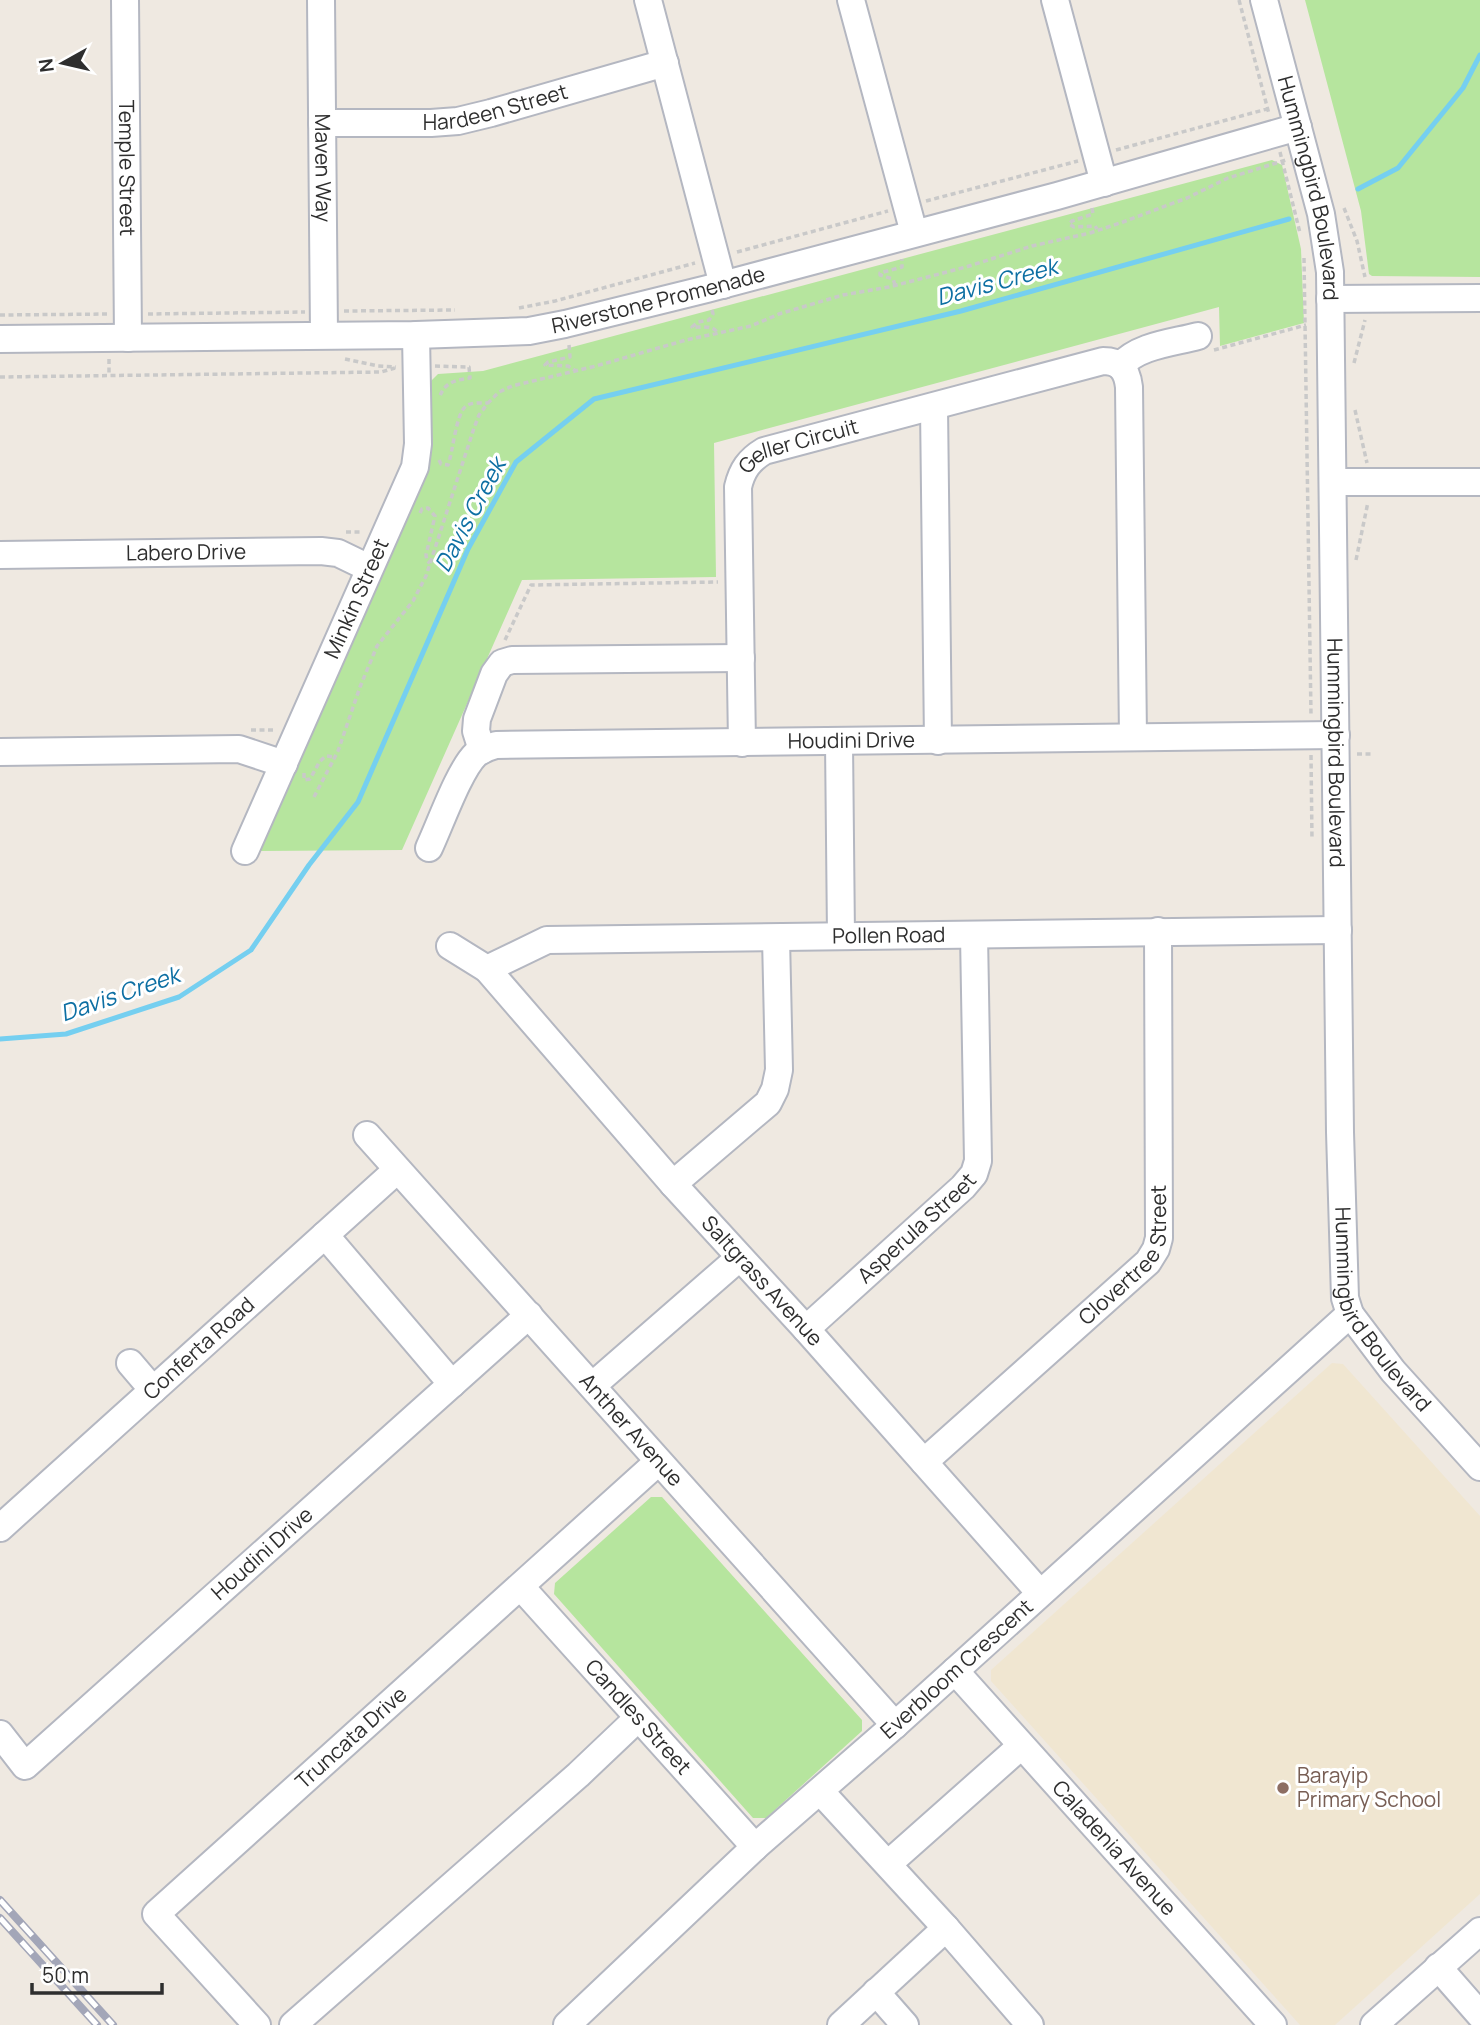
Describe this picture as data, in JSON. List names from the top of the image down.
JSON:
{
  "streets": {
    "street": [
      "Hardeen Street",
      "Maven Way",
      "Temple Street",
      "Hummingbird Boulevard",
      "Riverstone Promenade",
      "Geller Circuit",
      "Labero Drive",
      "Minkin Street",
      "Houdini Drive",
      "Pollen Road",
      "Asperula Street",
      "Clovertree Street",
      "Saltgrass Avenue",
      "Conferta Road",
      "Anther Avenue",
      "Everbloom Crescent",
      "Candles Street",
      "Truncata Drive",
      "Caladenia Avenue"
    ]
  },
  "crossings": [
    ["Hardeen Street", "Maven Way"],
    ["Maven Way", "Riverstone Promenade"],
    ["Temple Street", "Riverstone Promenade"],
    ["Hummingbird Boulevard", "Riverstone Promenade"],
    ["Hummingbird Boulevard", "Houdini Drive"],
    ["Hummingbird Boulevard", "Pollen Road"],
    ["Hummingbird Boulevard", "Everbloom Crescent"],
    ["Riverstone Promenade", "Minkin Street"],
    ["Geller Circuit", "Houdini Drive"],
    ["Labero Drive", "Minkin Street"],
    ["Houdini Drive", "Anther Avenue"],
    ["Pollen Road", "Asperula Street"],
    ["Pollen Road", "Clovertree Street"],
    ["Pollen Road", "Saltgrass Avenue"],
    ["Asperula Street", "Saltgrass Avenue"],
    ["Clovertree Street", "Saltgrass Avenue"],
    ["Saltgrass Avenue", "Everbloom Crescent"],
    ["Conferta Road", "Anther Avenue"],
    ["Anther Avenue", "Everbloom Crescent"],
    ["Anther Avenue", "Truncata Drive"],
    ["Everbloom Crescent", "Candles Street"],
    ["Everbloom Crescent", "Caladenia Avenue"],
    ["Candles Street", "Truncata Drive"]
  ],
  "water": ["Davis Creek"],
  "places": ["Barayip Primary School"],
  "scale_bar": "50 m",
  "north": "left"
}
